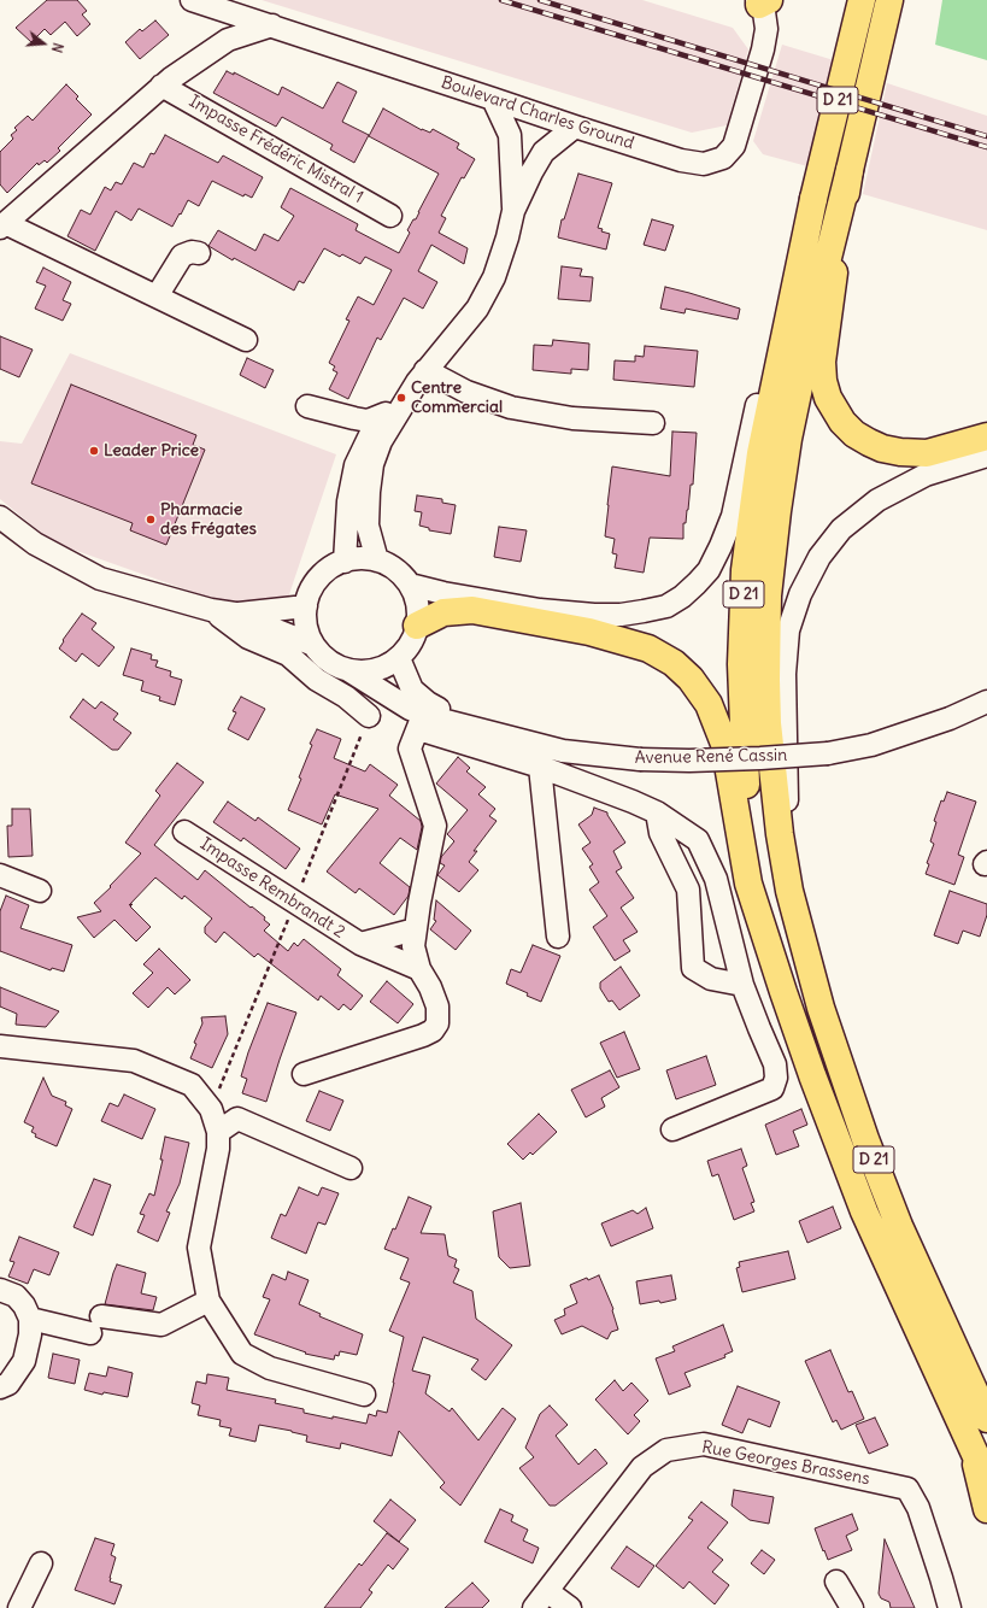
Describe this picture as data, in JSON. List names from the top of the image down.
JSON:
{
  "streets": {
    "main road": ["D 21"],
    "street": [
      "Boulevard Charles Ground",
      "Impasse Frédéric Mistral 1",
      "Avenue René Cassin",
      "Impasse Rembrandt 2",
      "Rue Georges Brassens"
    ]
  },
  "crossings": [
    ["D 21", "Avenue René Cassin"]
  ],
  "places": ["Centre Commercial", "Leader Price", "Pharmacie des Frégates"],
  "north": "right"
}
